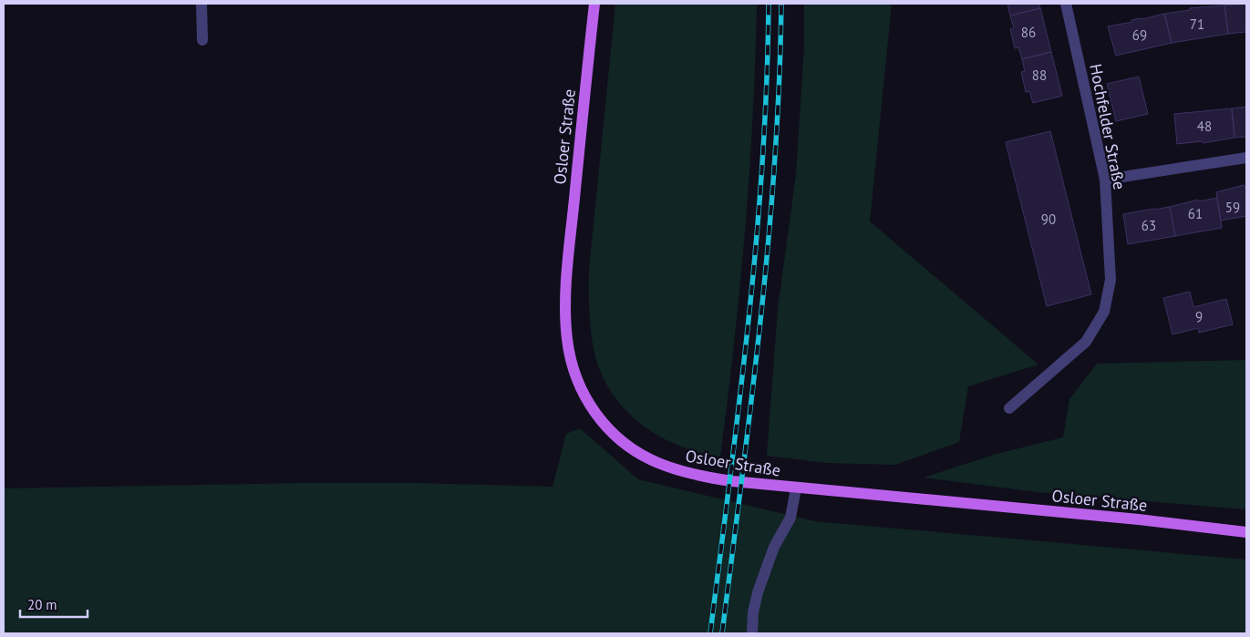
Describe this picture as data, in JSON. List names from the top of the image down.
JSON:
{
  "streets": {
    "main road": ["Osloer Straße"],
    "street": ["Hochfelder Straße"]
  },
  "house_numbers": [
    "71",
    "86",
    "69",
    "88",
    "48",
    "59",
    "61",
    "90",
    "63",
    "9"
  ],
  "scale_bar": "20 m"
}
